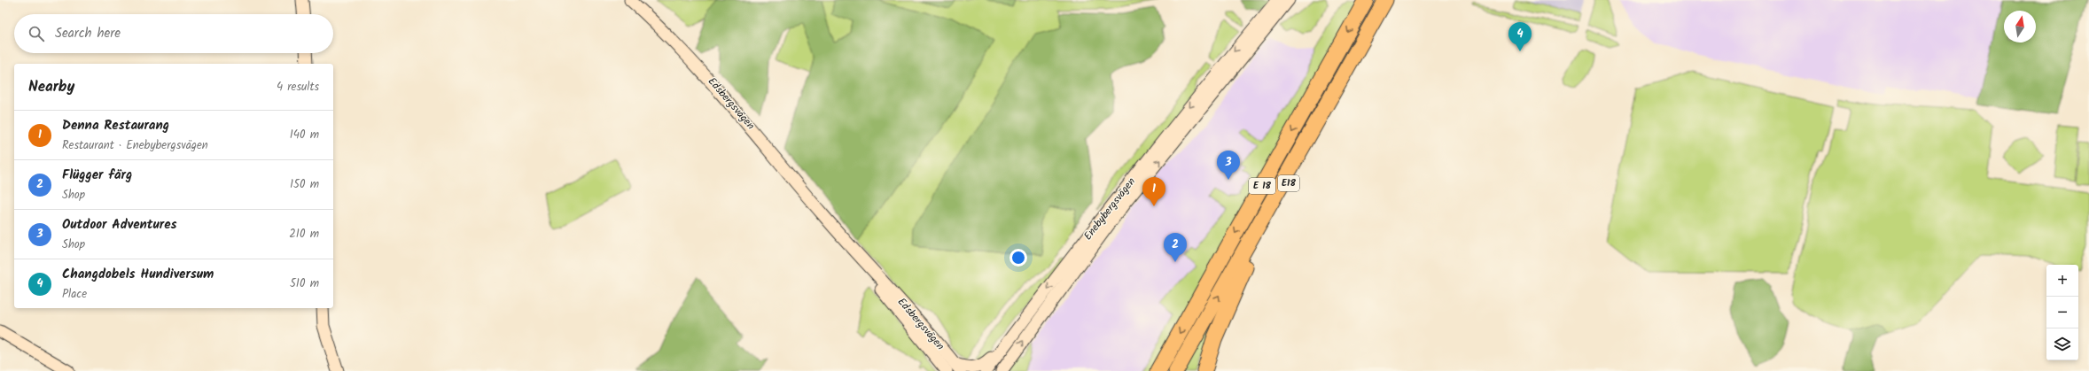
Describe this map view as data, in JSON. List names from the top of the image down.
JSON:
{
  "streets": {
    "highway": ["E18", "E 18"],
    "main road": ["Edsbergsvägen", "Enebybergsvägen"]
  },
  "crossings": [
    ["E18", "E 18"]
  ],
  "north": "top",
  "page": {
    "search": "Search here",
    "pins": [
      "4",
      "3",
      "1",
      "2"
    ],
    "heading": ["Nearby", "4 results"],
    "list": [
      {
        "mark": "1",
        "name": "Denna Restaurang",
        "note": "Restaurant · Enebybergsvägen",
        "value": "140 m"
      },
      {
        "mark": "2",
        "name": "Flügger färg",
        "note": "Shop",
        "value": "150 m"
      },
      {
        "mark": "3",
        "name": "Outdoor Adventures",
        "note": "Shop",
        "value": "210 m"
      },
      {
        "mark": "4",
        "name": "Changdobels Hundiversum",
        "note": "Place",
        "value": "510 m"
      }
    ],
    "map_buttons": ["+", "−"]
  }
}
